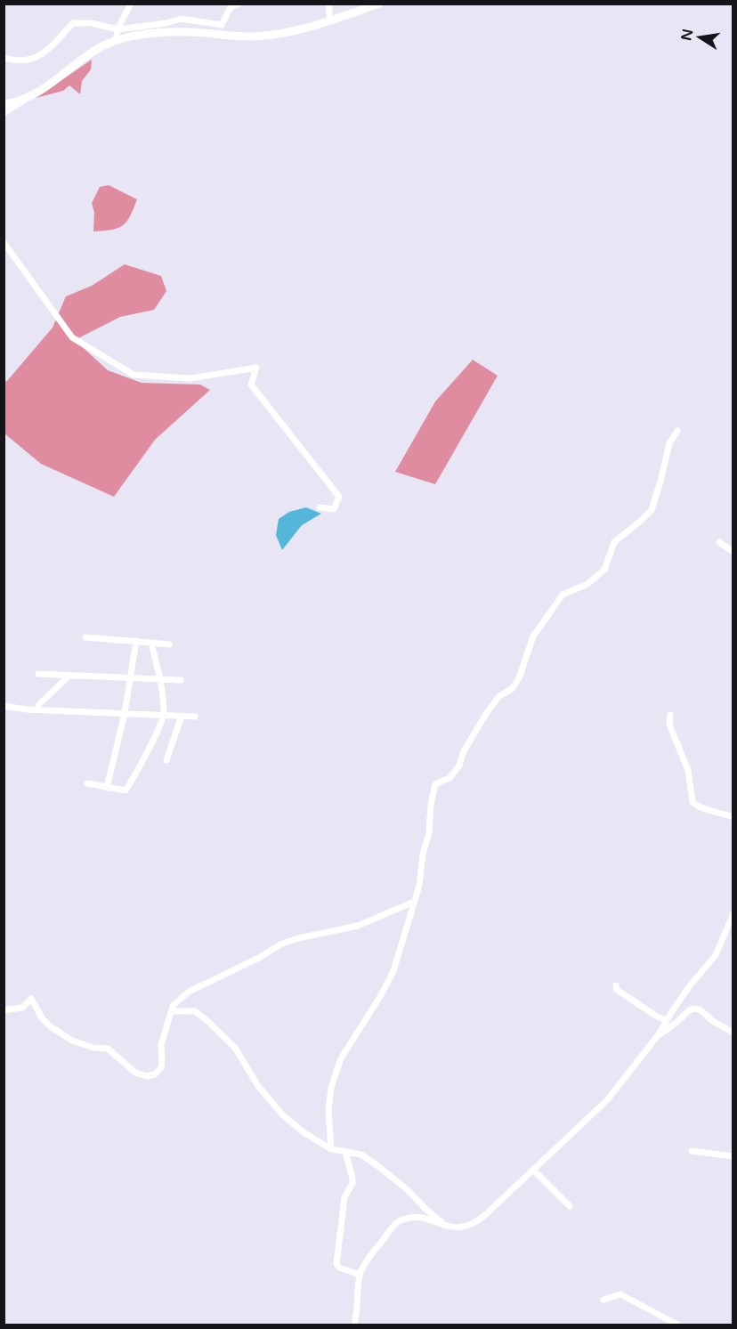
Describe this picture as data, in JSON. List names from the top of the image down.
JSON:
{
  "north": "left"
}
